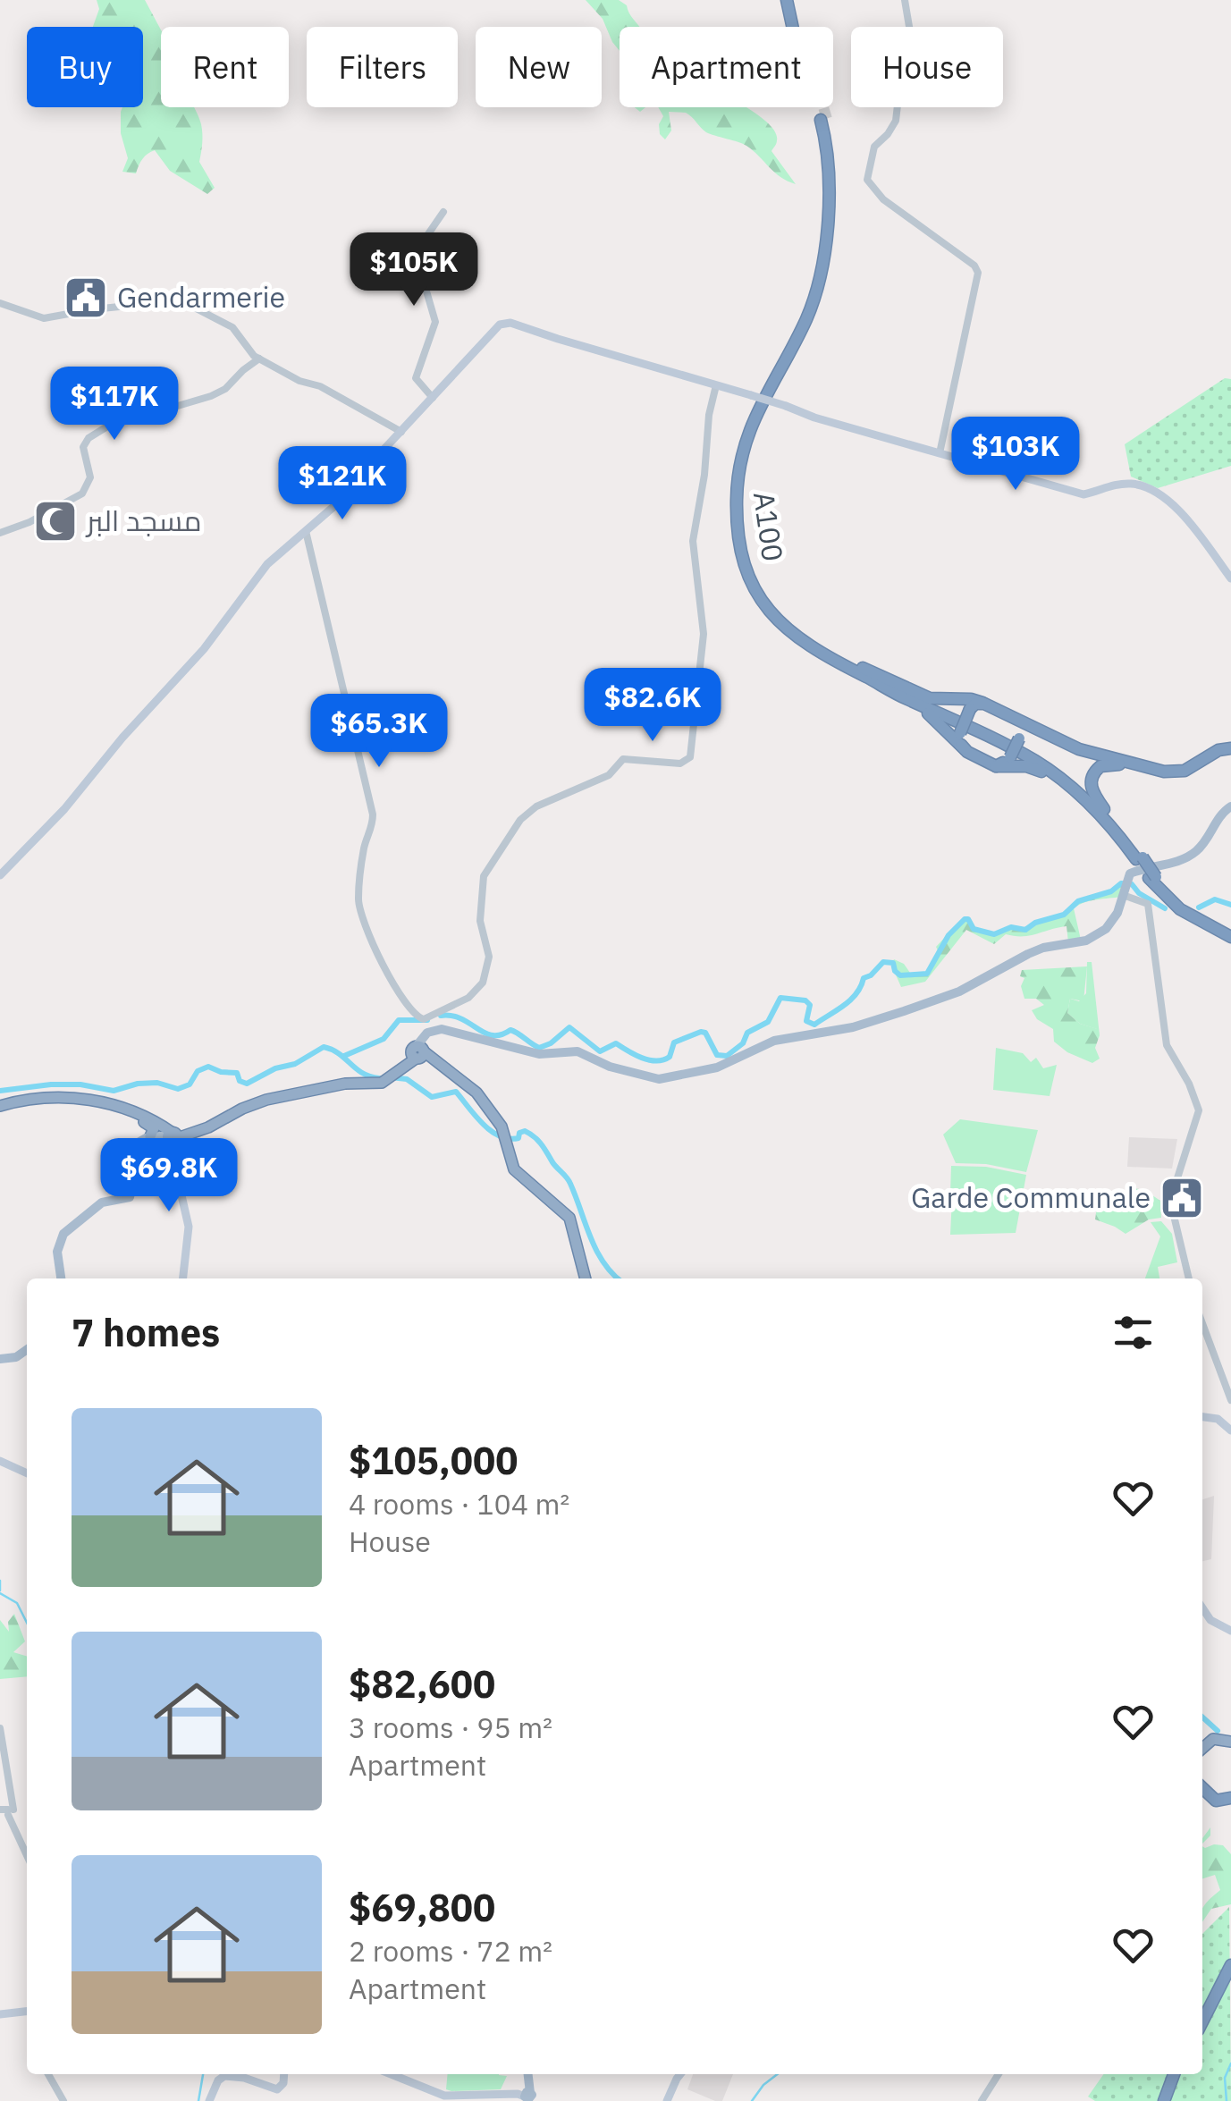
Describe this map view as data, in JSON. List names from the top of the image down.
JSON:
{
  "streets": {
    "highway": ["A100"]
  },
  "places": {
    "public building": ["Gendarmerie", "Garde Communale"],
    "mosque": ["مسجد البر"]
  },
  "page": {
    "chip": [
      "Buy",
      "Rent",
      "Filters",
      "New",
      "Apartment",
      "House"
    ],
    "price": [
      "$105K",
      "$117K",
      "$103K",
      "$121K",
      "$82.6K",
      "$65.3K",
      "$69.8K"
    ],
    "heading": "7 homes",
    "list": [
      {
        "name": "$105,000",
        "note": "4 rooms · 104 m² · House"
      },
      {
        "name": "$82,600",
        "note": "3 rooms · 95 m² · Apartment"
      },
      {
        "name": "$69,800",
        "note": "2 rooms · 72 m² · Apartment"
      }
    ]
  }
}
